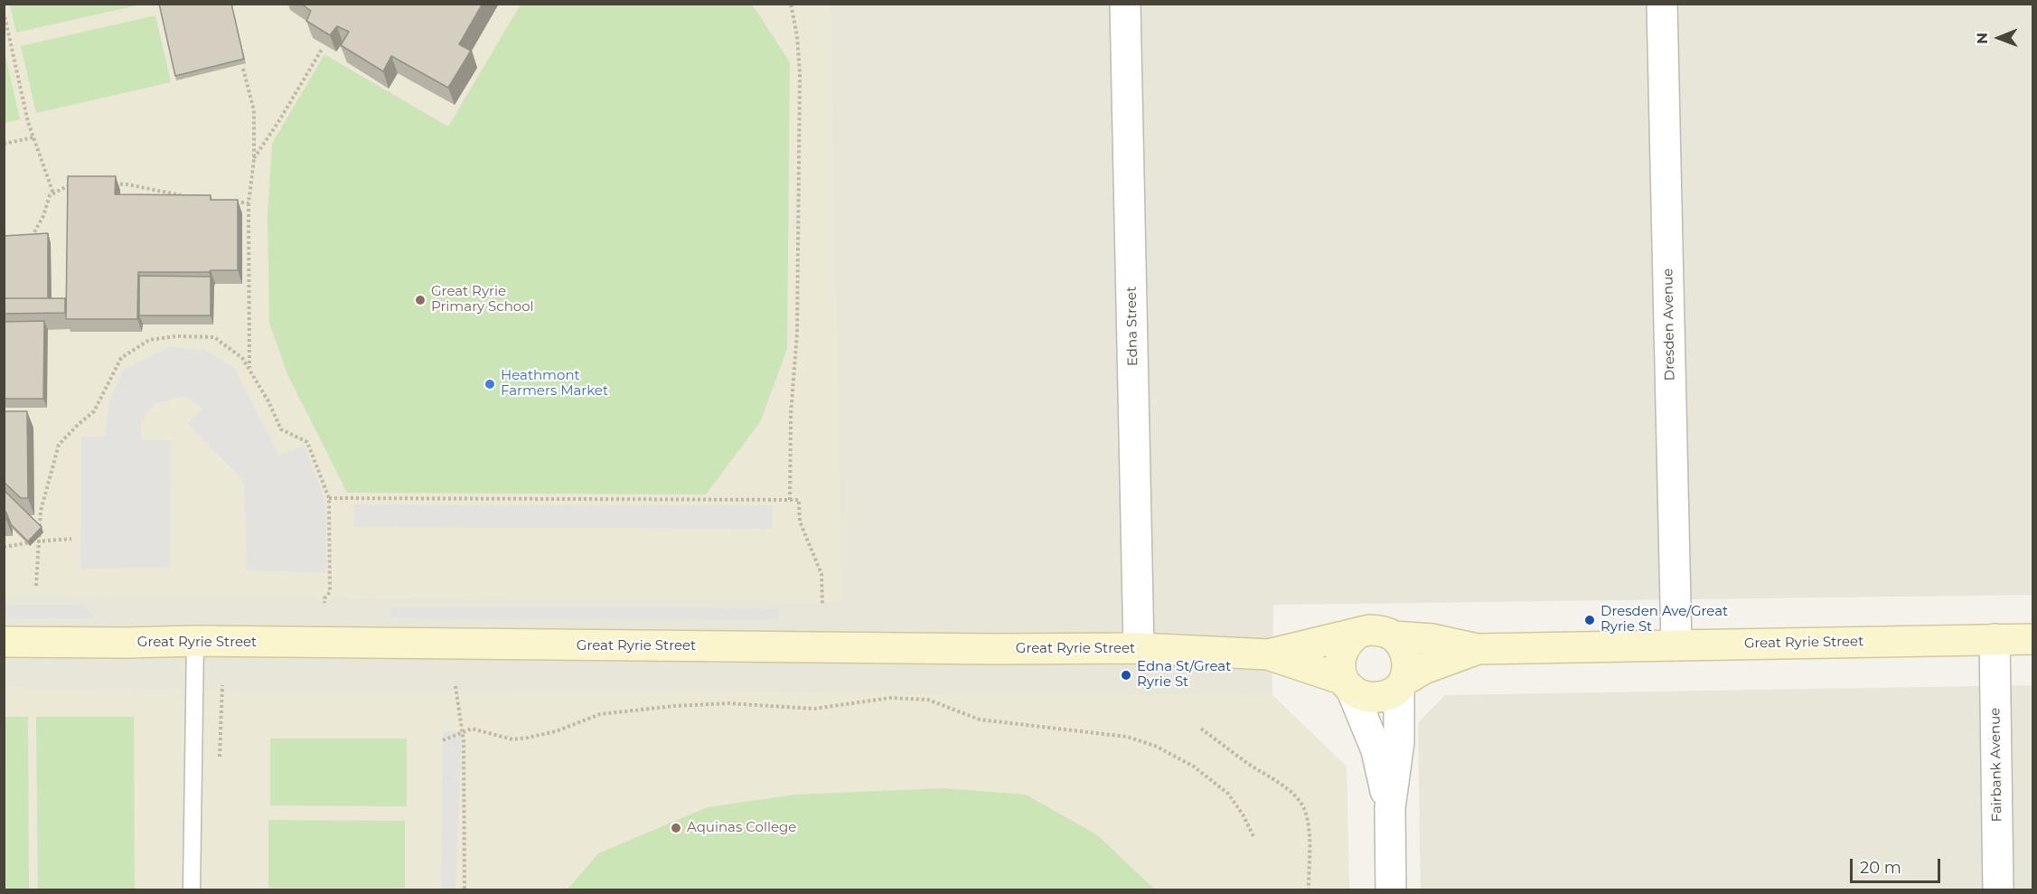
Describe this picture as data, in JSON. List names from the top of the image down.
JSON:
{
  "streets": {
    "main road": ["Great Ryrie Street"],
    "street": ["Dresden Avenue", "Edna Street", "Fairbank Avenue"]
  },
  "crossings": [
    ["Dresden Avenue", "Great Ryrie Street"],
    ["Edna Street", "Great Ryrie Street"],
    ["Great Ryrie Street", "Fairbank Avenue"]
  ],
  "places": [
    "Great Ryrie Primary School",
    "Heathmont Farmers Market",
    "Dresden Ave/Great Ryrie St",
    "Edna St/Great Ryrie St",
    "Aquinas College"
  ],
  "scale_bar": "20 m",
  "north": "left"
}
